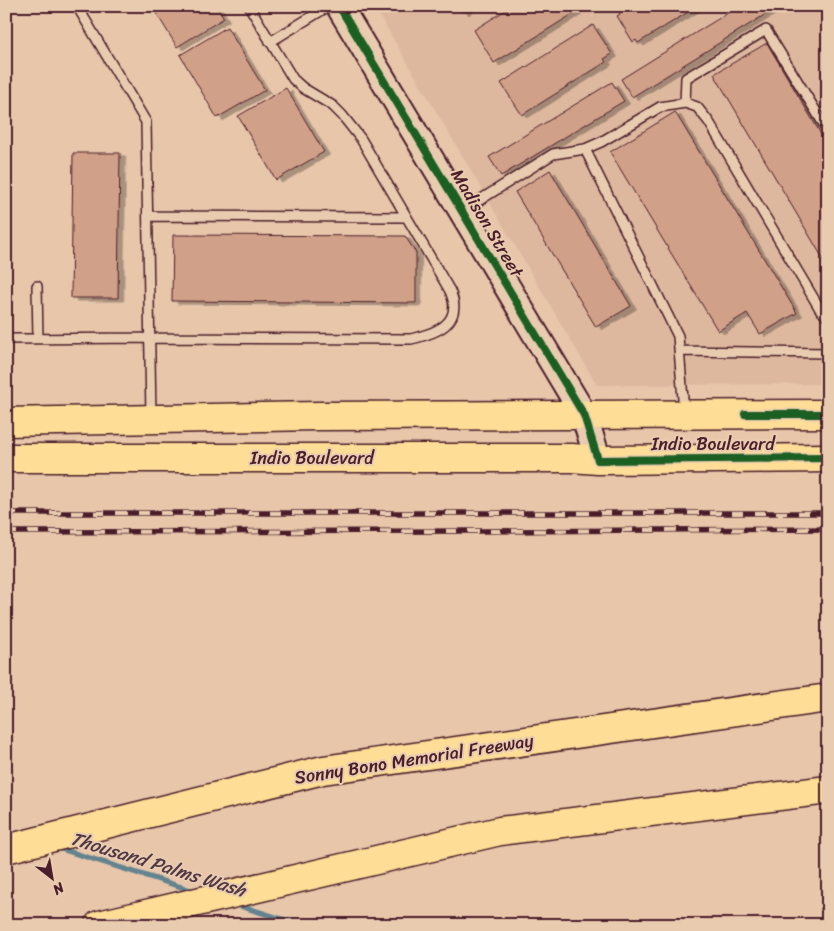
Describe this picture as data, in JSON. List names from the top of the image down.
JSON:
{
  "streets": {
    "main road": ["Madison Street", "Indio Boulevard", "Sonny Bono Memorial Freeway"]
  },
  "crossings": [
    ["Madison Street", "Indio Boulevard"]
  ],
  "water": ["Thousand Palms Wash"],
  "north": "bottom right"
}
